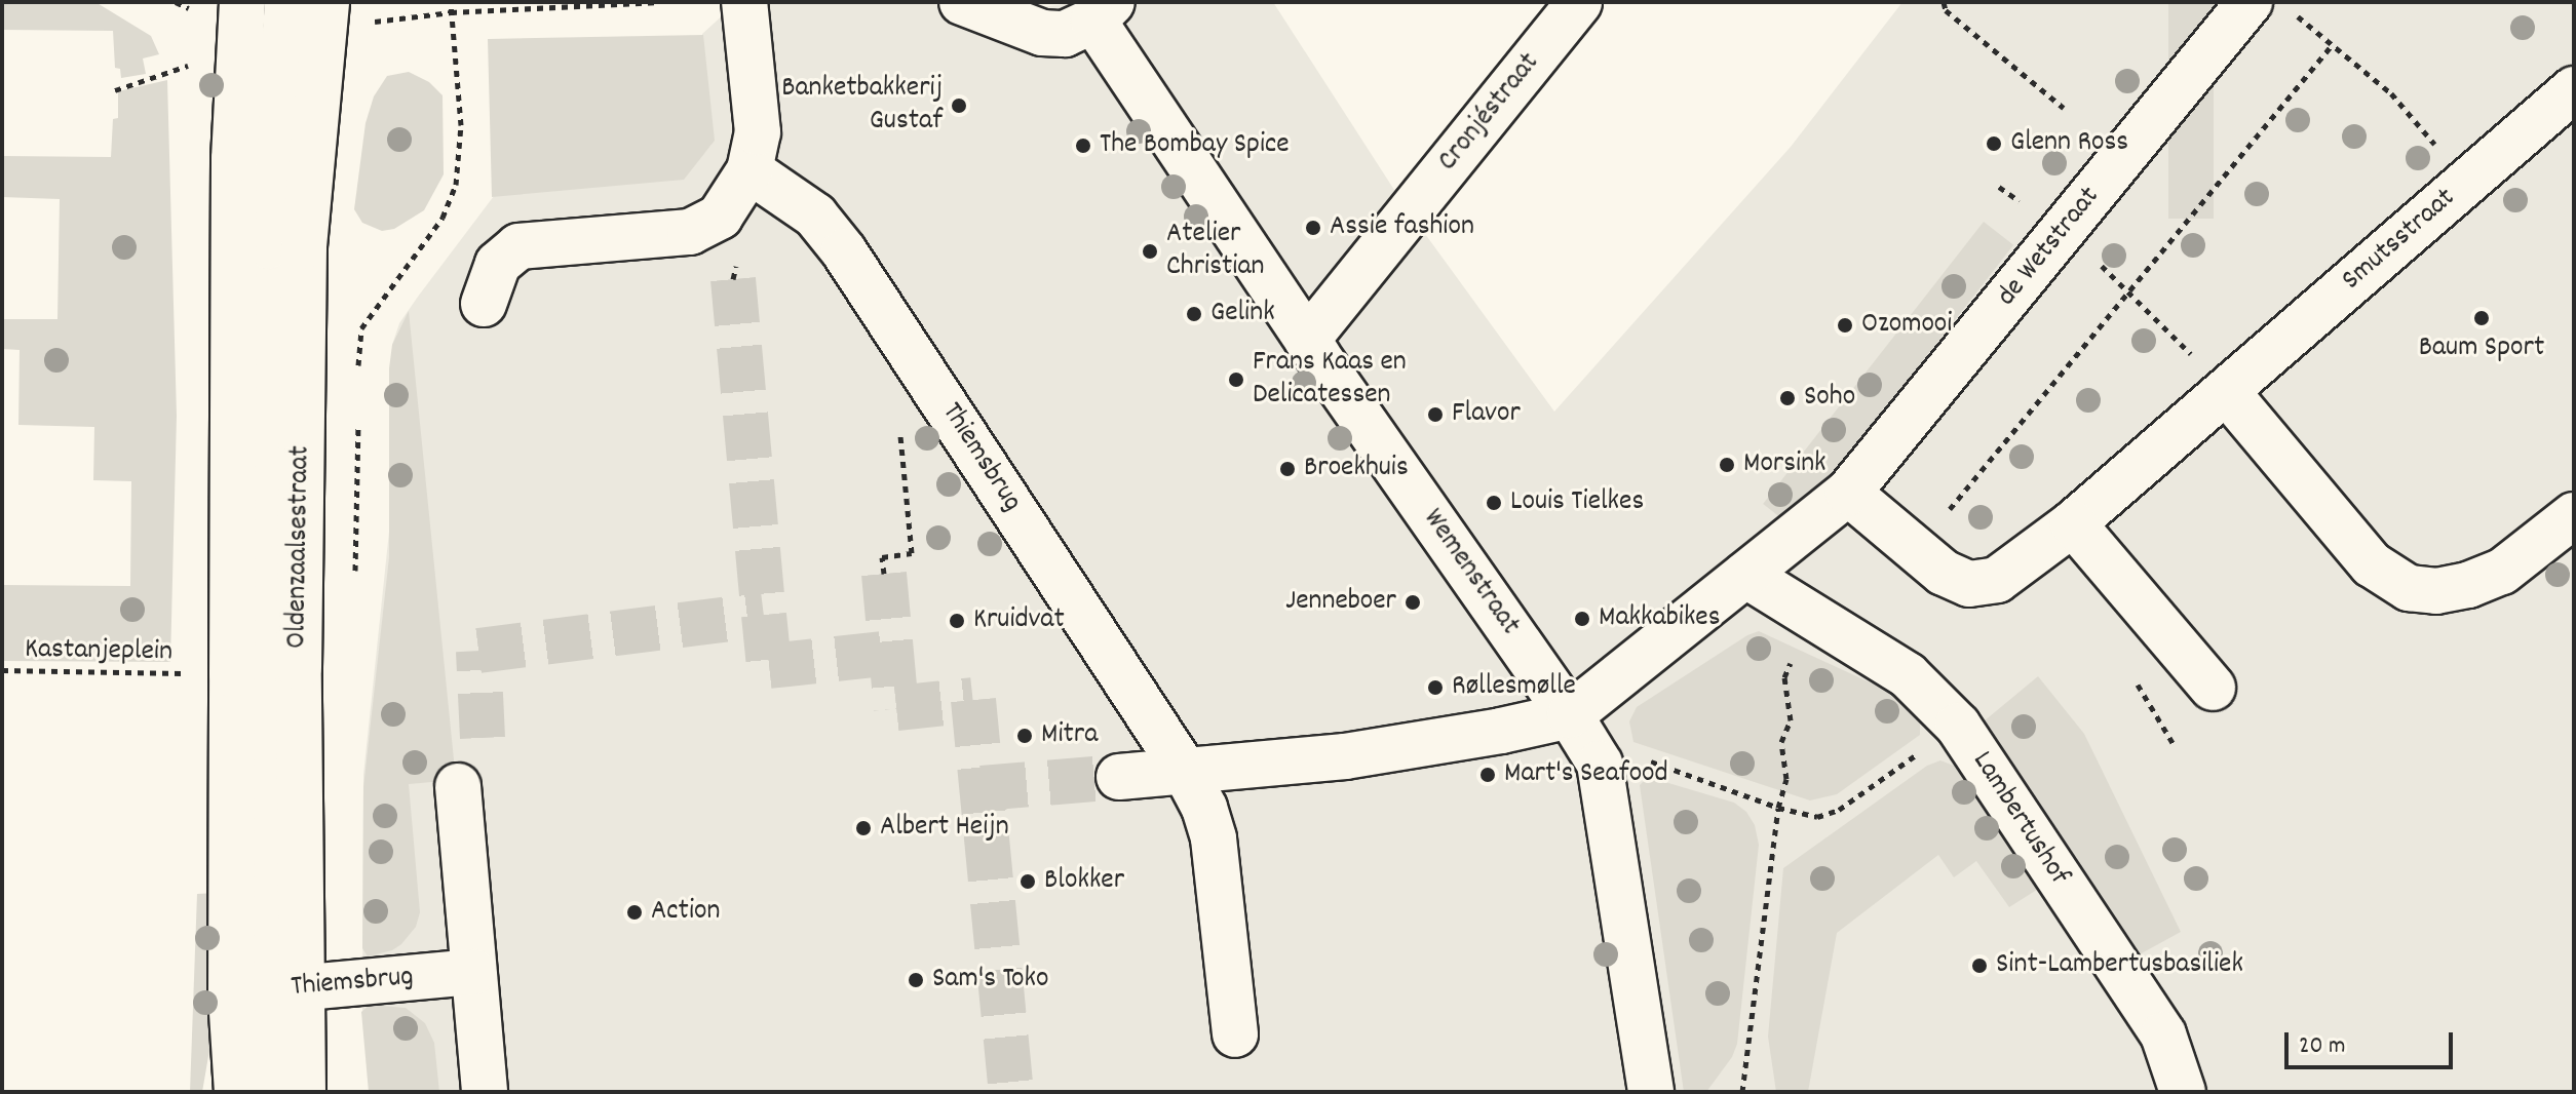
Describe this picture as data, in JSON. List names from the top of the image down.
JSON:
{
  "streets": {
    "street": [
      "Cronjéstraat",
      "Smutsstraat",
      "de Wetstraat",
      "Thiemsbrug",
      "Oldenzaalsestraat",
      "Wemenstraat",
      "Lambertushof"
    ],
    "path": ["Kastanjeplein"]
  },
  "crossings": [
    ["Cronjéstraat", "Wemenstraat"],
    ["de Wetstraat", "Wemenstraat"],
    ["Thiemsbrug", "Oldenzaalsestraat"],
    ["Wemenstraat", "Lambertushof"]
  ],
  "places": [
    "Banketbakkerij Gustaf",
    "Glenn Ross",
    "The Bombay Spice",
    "Assie fashion",
    "Atelier Christian",
    "Gelink",
    "Baum Sport",
    "Ozomooi",
    "Frans Kaas en Delicatessen",
    "Soho",
    "Flavor",
    "Morsink",
    "Broekhuis",
    "Louis Tielkes",
    "Jenneboer",
    "Makkabikes",
    "Kruidvat",
    "Røllesmølle",
    "Mitra",
    "Mart's Seafood",
    "Albert Heijn",
    "Blokker",
    "Action",
    "Sint-Lambertusbasiliek",
    "Sam's Toko"
  ],
  "scale_bar": "20 m"
}
